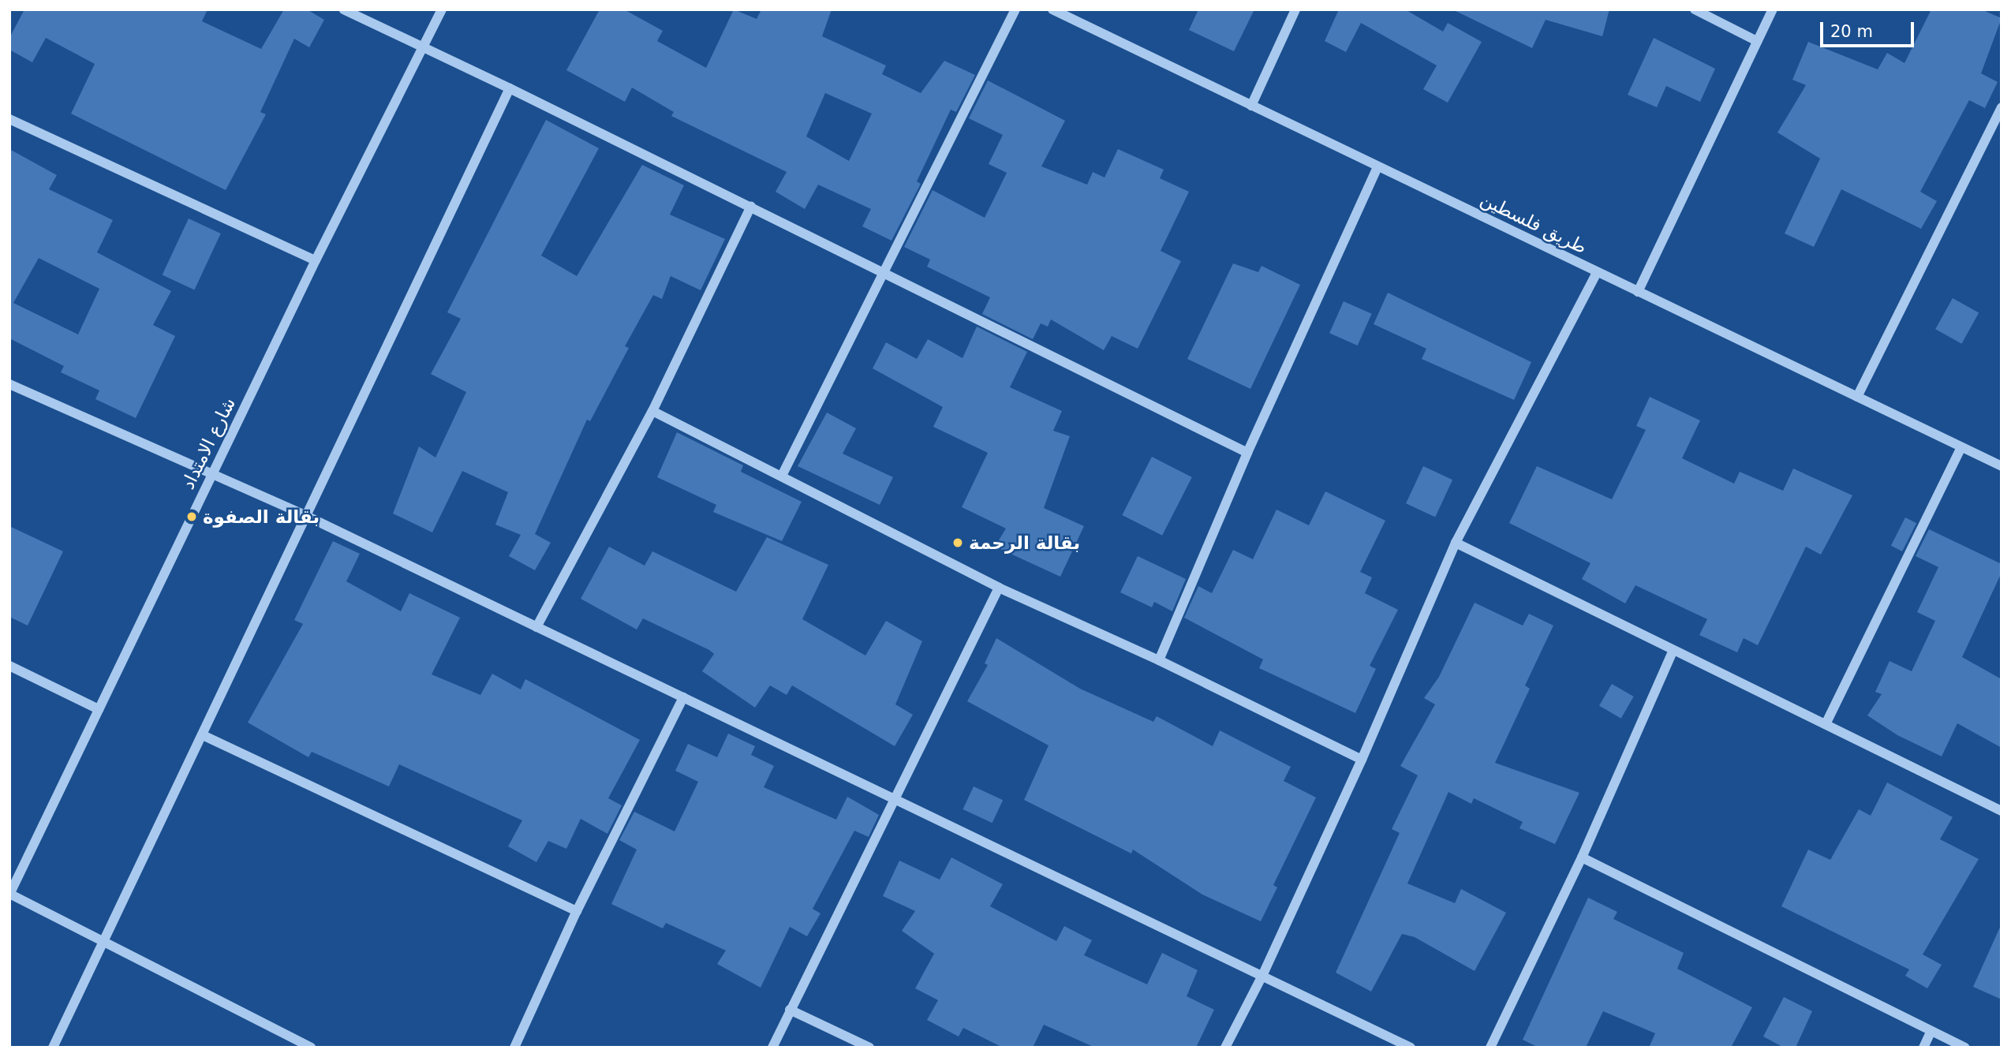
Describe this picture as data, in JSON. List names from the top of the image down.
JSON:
{
  "streets": {
    "street": ["طريق فلسطين", "شارع الامتداد"]
  },
  "places": ["بقالة الصفوة", "بقالة الرحمة"],
  "scale_bar": "20 m"
}
